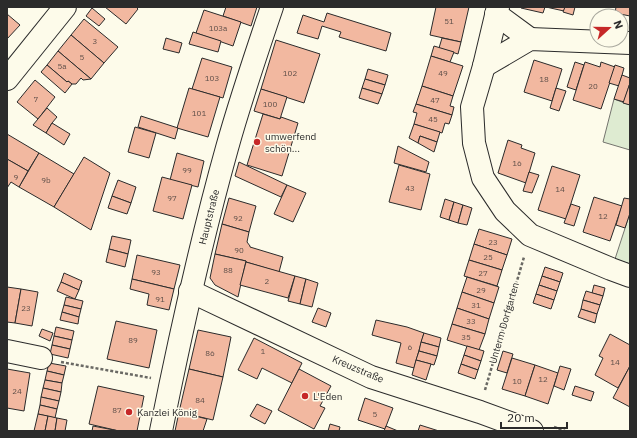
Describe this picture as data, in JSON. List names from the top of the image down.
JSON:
{
  "streets": {
    "street": ["Hauptstraße", "Kreuzstraße"],
    "path": ["Unterm Dorfgarten"]
  },
  "crossings": [
    ["Hauptstraße", "Kreuzstraße"],
    ["Unterm Dorfgarten", "Kreuzstraße"]
  ],
  "places": ["umwerfend schön...", "L'Eden", "Kanzlei König"],
  "house_numbers": [
    "51",
    "103a",
    "3",
    "5",
    "5a",
    "102",
    "49",
    "103",
    "18",
    "20",
    "7",
    "47",
    "100",
    "101",
    "45",
    "16",
    "99",
    "9",
    "9b",
    "43",
    "14",
    "97",
    "12",
    "92",
    "23",
    "90",
    "25",
    "88",
    "93",
    "27",
    "2",
    "29",
    "91",
    "31",
    "23",
    "33",
    "35",
    "89",
    "6",
    "1",
    "86",
    "14",
    "12",
    "10",
    "24",
    "84",
    "87",
    "5"
  ],
  "scale_bar": "20 m",
  "north": "right"
}
